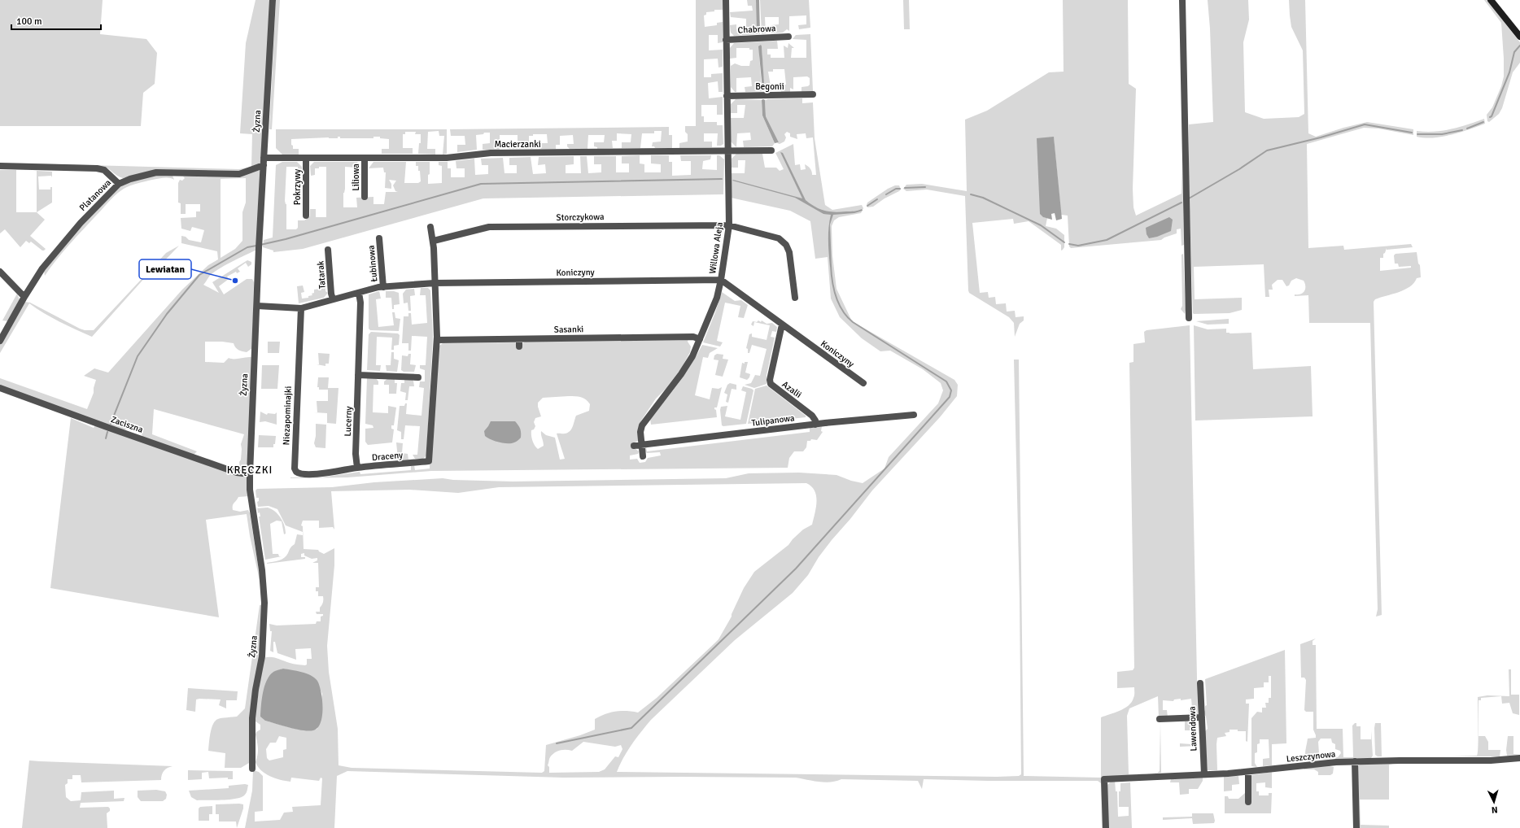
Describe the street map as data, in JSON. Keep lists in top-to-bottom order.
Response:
{
  "streets": {
    "street": [
      "Chabrowa",
      "Begonii",
      "Żyzna",
      "Macierzanki",
      "Liliowa",
      "Pokrzywy",
      "Platanowa",
      "Storczykowa",
      "Willowa Aleja",
      "Łubinowa",
      "Koniczyny",
      "Tatarak",
      "Sasanki",
      "Azalii",
      "Niezapominajki",
      "Tulipanowa",
      "Lucerny",
      "Zaciszna",
      "Draceny",
      "Lawendowa",
      "Leszczynowa"
    ]
  },
  "crossings": [
    ["Chabrowa", "Willowa Aleja"],
    ["Begonii", "Willowa Aleja"],
    ["Żyzna", "Macierzanki"],
    ["Żyzna", "Platanowa"],
    ["Żyzna", "Koniczyny"],
    ["Żyzna", "Zaciszna"],
    ["Macierzanki", "Liliowa"],
    ["Macierzanki", "Pokrzywy"],
    ["Macierzanki", "Willowa Aleja"],
    ["Storczykowa", "Willowa Aleja"],
    ["Willowa Aleja", "Koniczyny"],
    ["Willowa Aleja", "Sasanki"],
    ["Willowa Aleja", "Tulipanowa"],
    ["Łubinowa", "Koniczyny"],
    ["Koniczyny", "Tatarak"],
    ["Koniczyny", "Azalii"],
    ["Koniczyny", "Niezapominajki"],
    ["Koniczyny", "Lucerny"],
    ["Sasanki", "Draceny"],
    ["Azalii", "Tulipanowa"],
    ["Niezapominajki", "Draceny"],
    ["Lucerny", "Draceny"],
    ["Lawendowa", "Leszczynowa"]
  ],
  "districts": ["KRĘCZKI"],
  "places": ["Lewiatan"],
  "scale_bar": "100 m",
  "north": "bottom"
}
